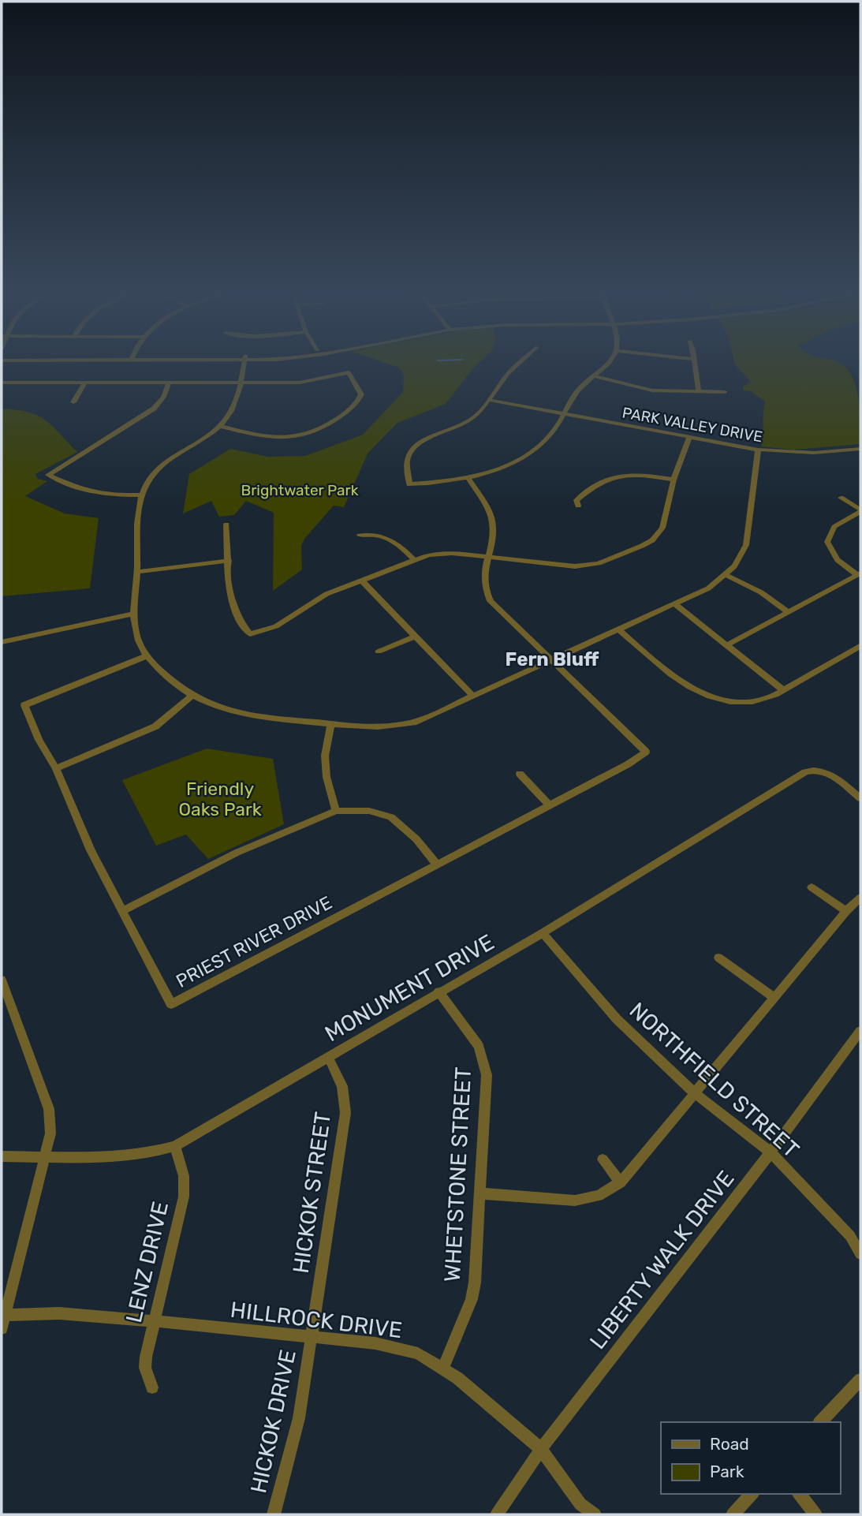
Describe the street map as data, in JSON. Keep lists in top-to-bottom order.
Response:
{
  "streets": {
    "street": [
      "PARK VALLEY DRIVE",
      "PRIEST RIVER DRIVE",
      "MONUMENT DRIVE",
      "NORTHFIELD STREET",
      "WHETSTONE STREET",
      "HICKOK STREET",
      "LIBERTY WALK DRIVE",
      "LENZ DRIVE",
      "HILLROCK DRIVE",
      "HICKOK DRIVE"
    ]
  },
  "crossings": [
    ["MONUMENT DRIVE", "NORTHFIELD STREET"],
    ["MONUMENT DRIVE", "WHETSTONE STREET"],
    ["MONUMENT DRIVE", "HICKOK STREET"],
    ["MONUMENT DRIVE", "LENZ DRIVE"],
    ["NORTHFIELD STREET", "LIBERTY WALK DRIVE"],
    ["WHETSTONE STREET", "HILLROCK DRIVE"],
    ["HICKOK STREET", "HILLROCK DRIVE"],
    ["HICKOK STREET", "HICKOK DRIVE"],
    ["LIBERTY WALK DRIVE", "HILLROCK DRIVE"],
    ["LENZ DRIVE", "HILLROCK DRIVE"],
    ["HILLROCK DRIVE", "HICKOK DRIVE"]
  ],
  "districts": ["Fern Bluff"],
  "parks": ["Brightwater Park", "Friendly Oaks Park"],
  "legend": ["Road", "Park"]
}
